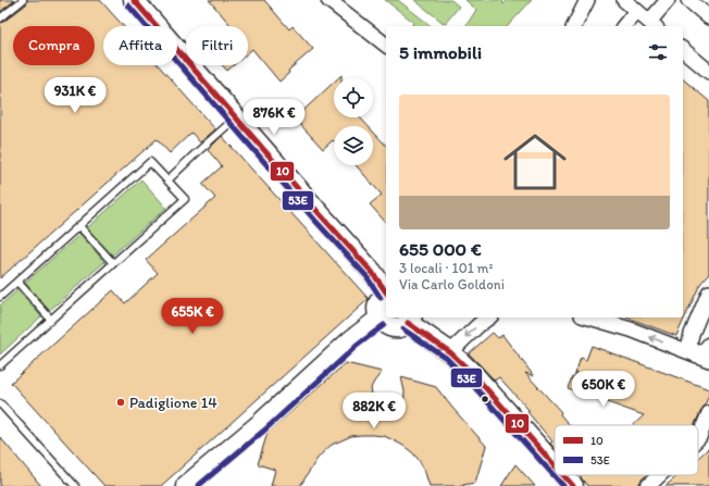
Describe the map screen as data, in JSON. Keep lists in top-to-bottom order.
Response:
{
  "places": ["Padiglione 14"],
  "lines": ["transit line 10", "transit line 53E"],
  "legend": ["10", "53E"],
  "page": {
    "chip": ["Compra", "Affitta", "Filtri"],
    "heading": "5 immobili",
    "price": [
      "931K €",
      "876K €",
      "655K €",
      "650K €",
      "882K €"
    ],
    "list": [
      {
        "name": "655 000 €",
        "note": "3 locali · 101 m² · Via Carlo Goldoni"
      }
    ]
  }
}
